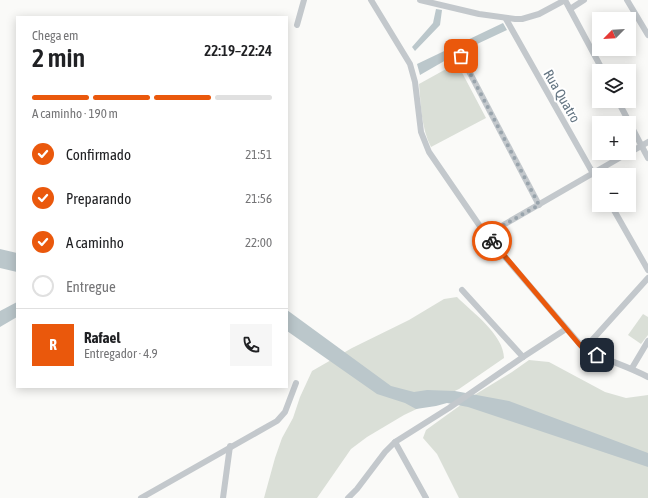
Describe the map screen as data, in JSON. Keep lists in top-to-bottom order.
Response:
{
  "streets": {
    "street": ["Rua Quatro"]
  },
  "north": "bottom left",
  "page": {
    "map_buttons": ["+", "−"],
    "heading": ["2 min", "Chega em", "22:19–22:24"],
    "panel": ["Rafael", "Entregador · 4.9"],
    "bar": "A caminho · 190 m",
    "list": [
      ["Confirmado", "21:51"],
      ["Preparando", "21:56"],
      ["A caminho", "22:00"],
      "Entregue"
    ],
    "round": "R"
  }
}
